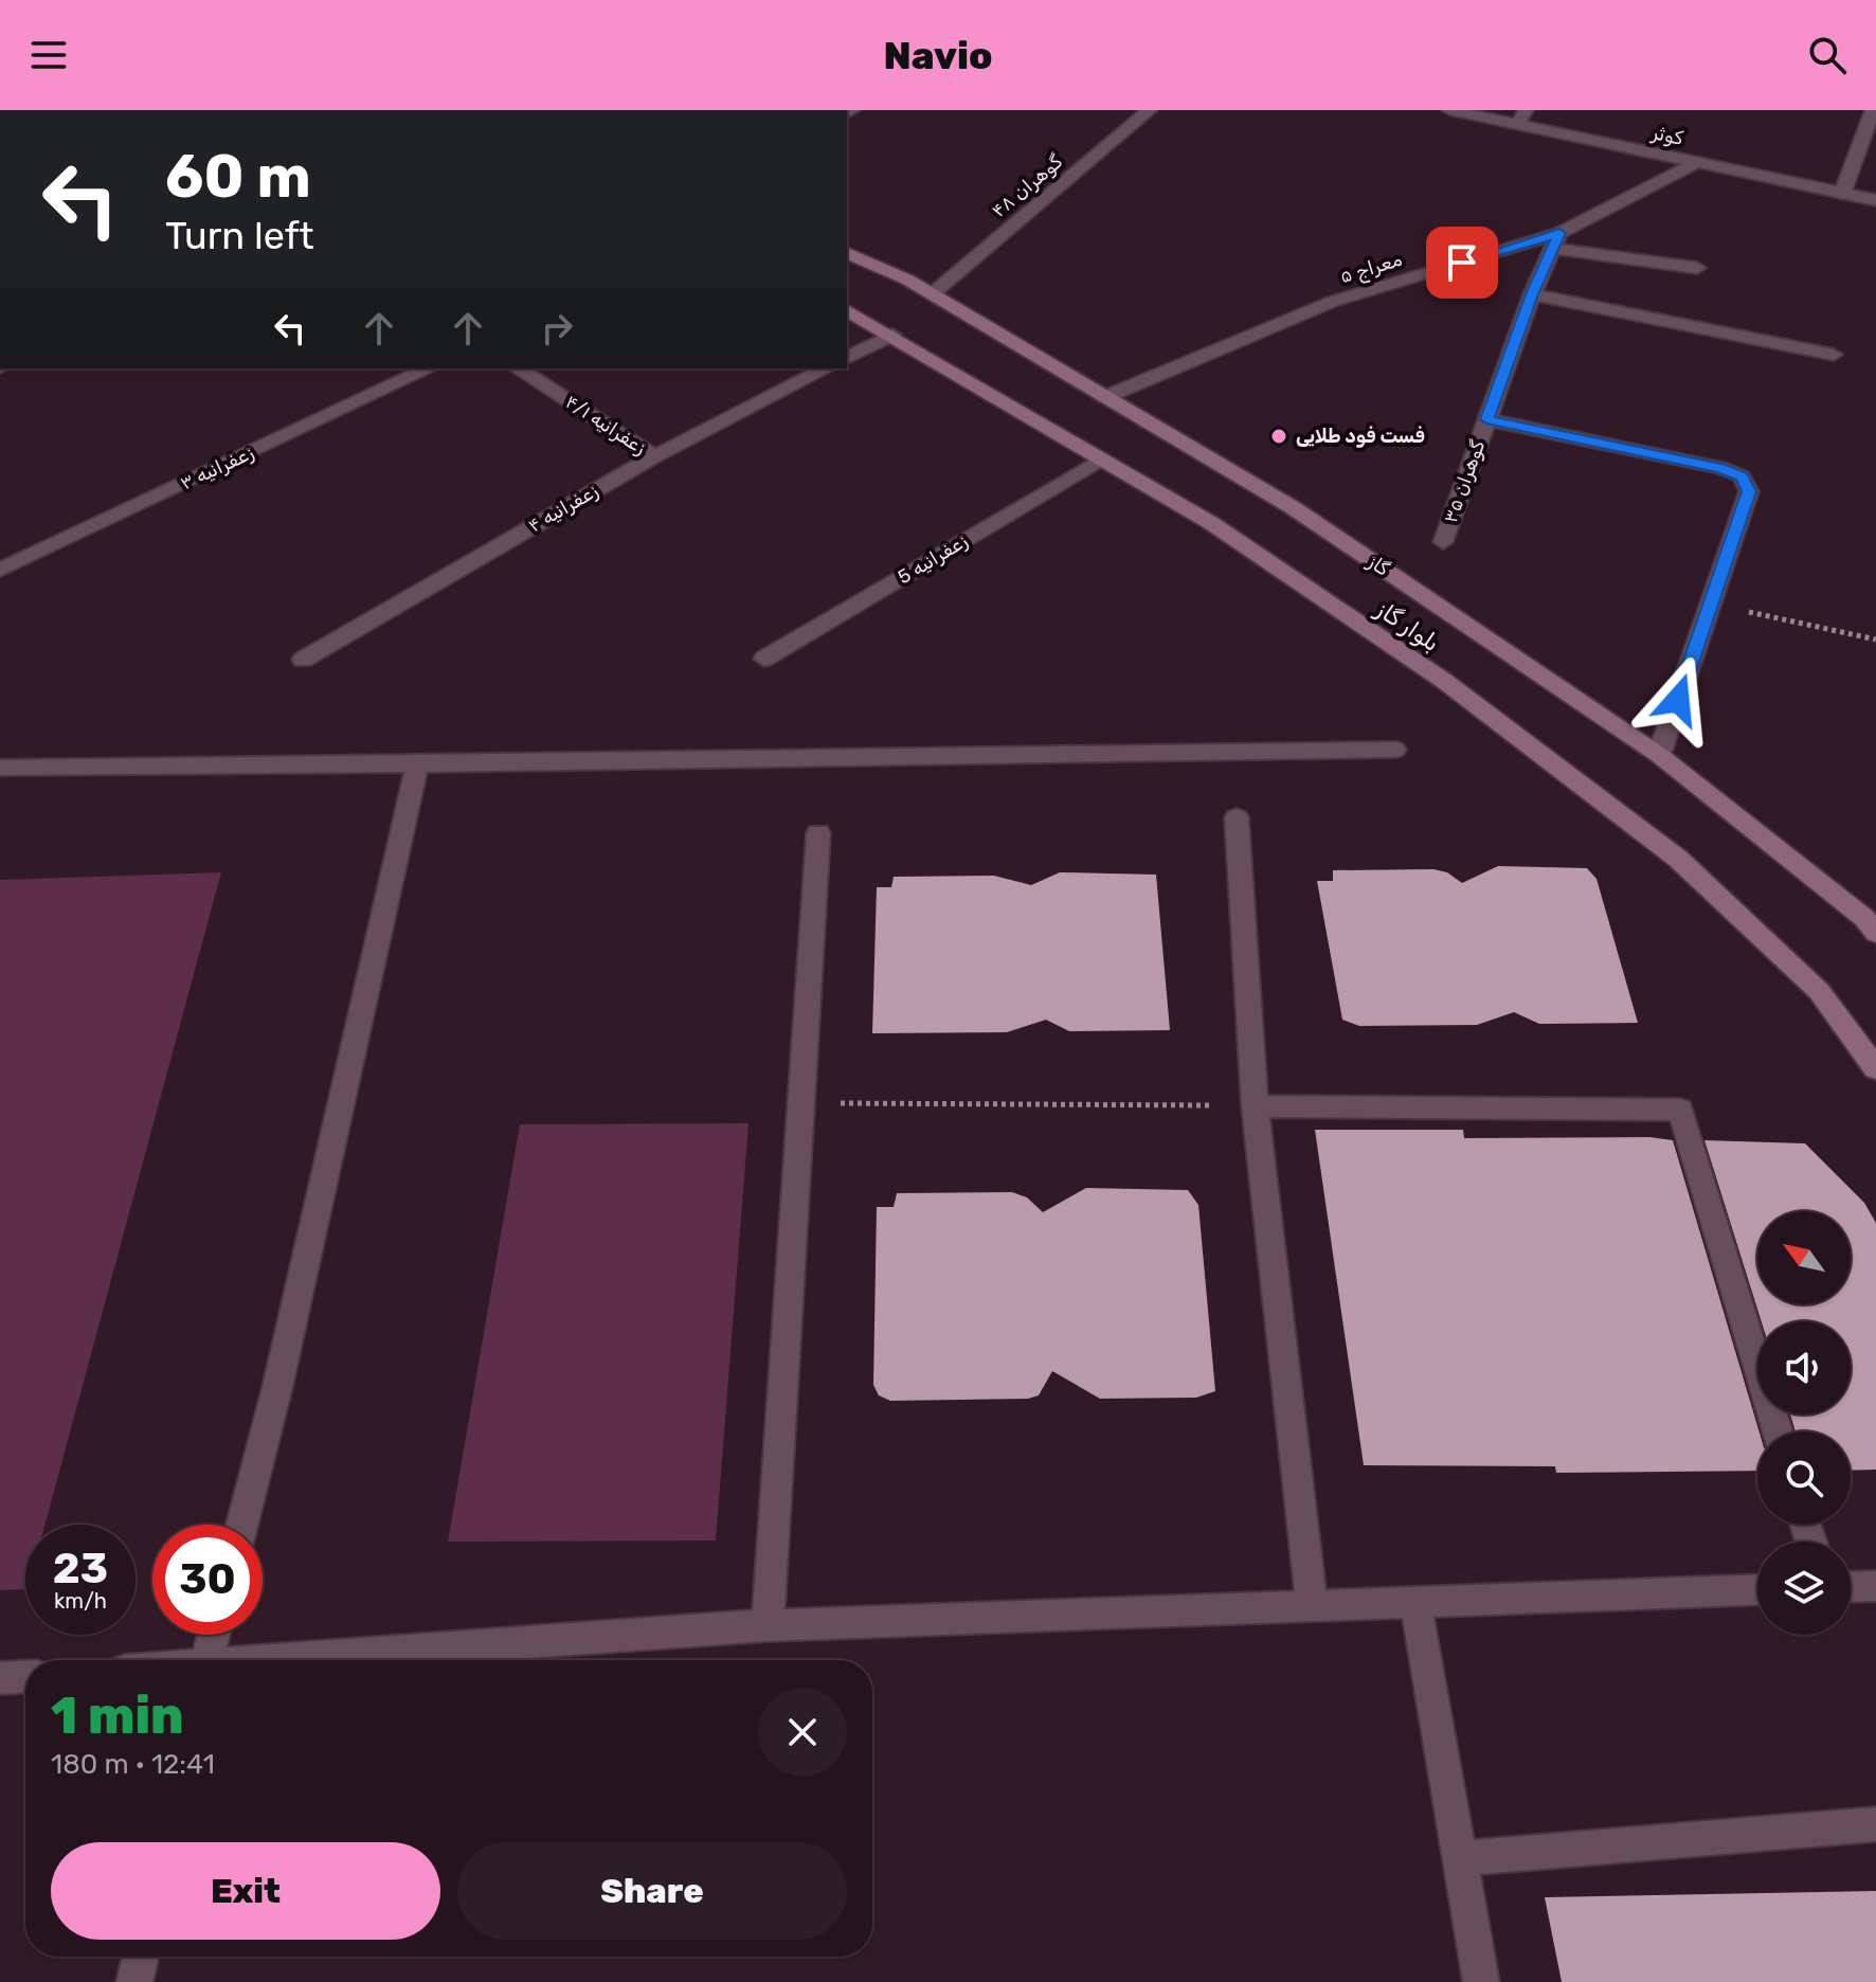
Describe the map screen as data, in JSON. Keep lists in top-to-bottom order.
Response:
{
  "streets": {
    "main road": ["گاز", "بلوار گاز"],
    "street": [
      "کوثر",
      "گوهران ۴۸",
      "معراج ۵",
      "زعفرانیه ۴/۱",
      "زعفرانیه ۳",
      "گوهران ۳۵",
      "زعفرانیه ۴",
      "5 زعفرانیه"
    ]
  },
  "crossings": [
    ["کوثر", "معراج ۵"],
    ["گوهران ۴۸", "گاز"],
    ["معراج ۵", "گوهران ۳۵"],
    ["معراج ۵", "گاز"],
    ["زعفرانیه ۴/۱", "زعفرانیه ۴"],
    ["5 زعفرانیه", "بلوار گاز"]
  ],
  "places": ["فست فود طلایی"],
  "north": "top left",
  "page": {
    "header": "Navio",
    "turn": ["60 m", "Turn left"],
    "speed": "23 km/h",
    "limit": "30",
    "heading": ["1 min", "180 m · 12:41"],
    "buttons": ["Exit", "Share"]
  }
}
